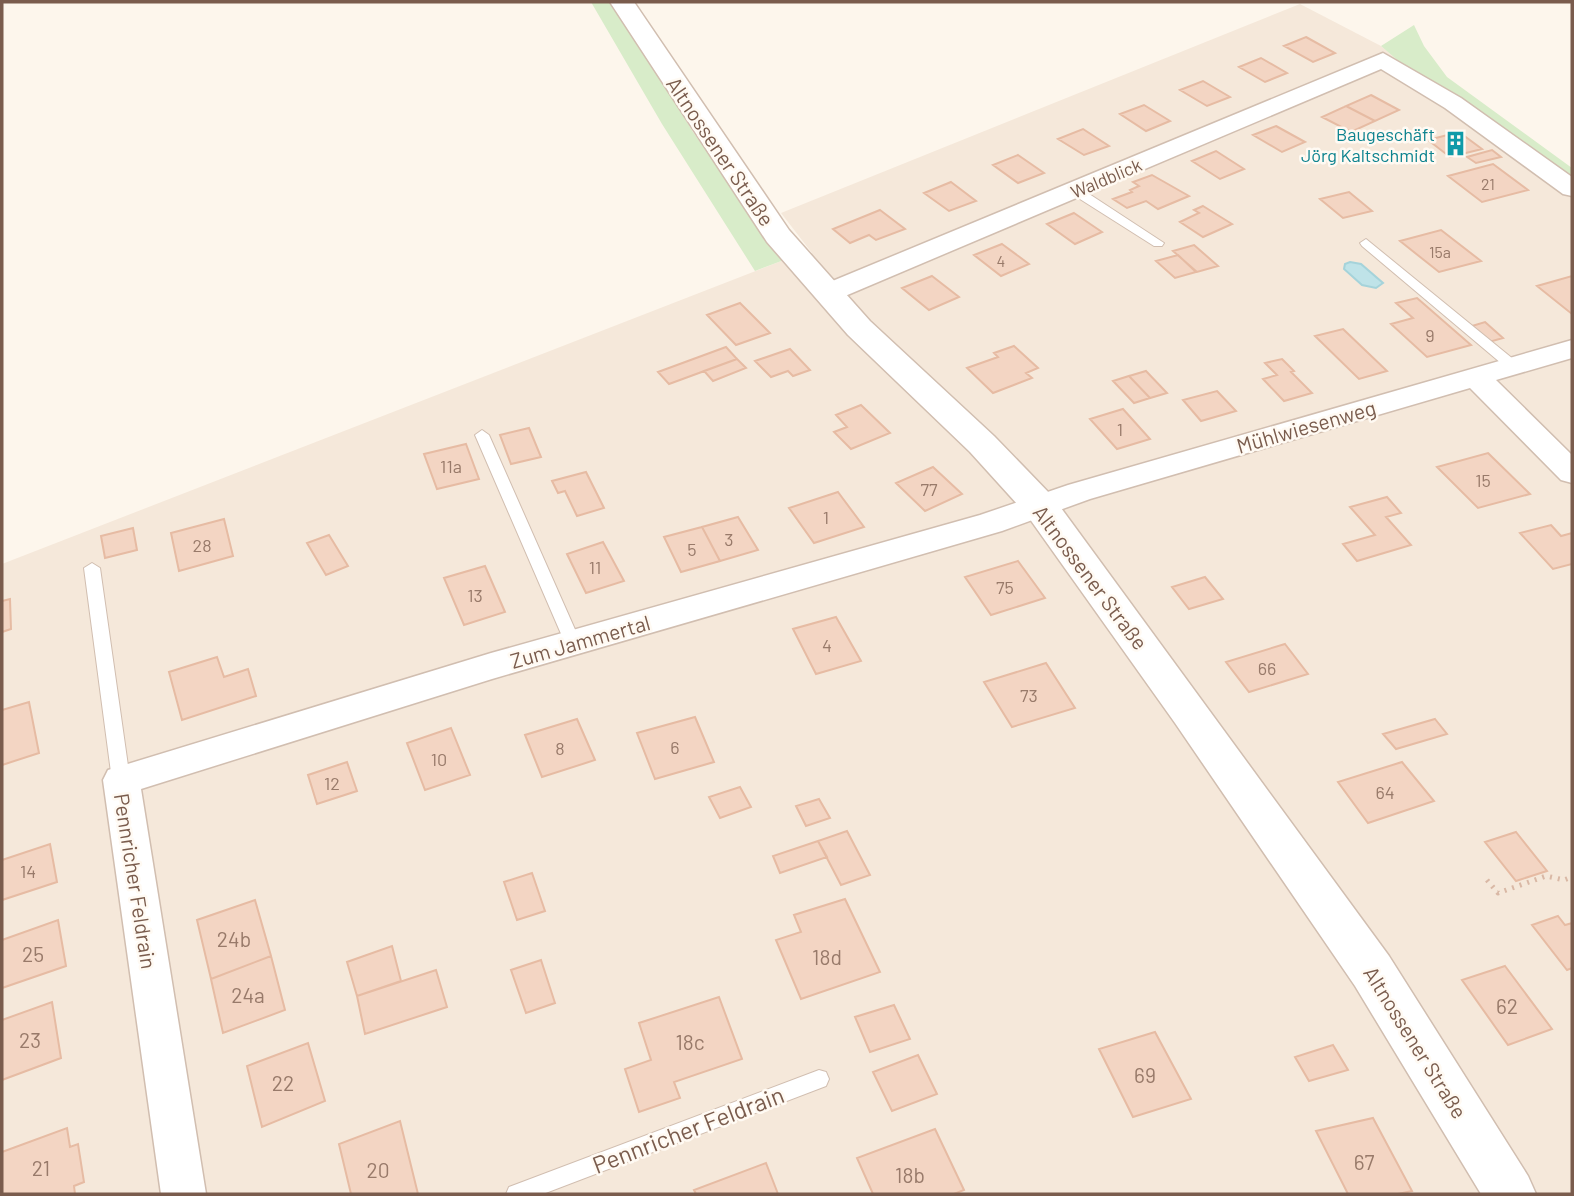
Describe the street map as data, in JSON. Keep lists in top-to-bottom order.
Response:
{
  "streets": {
    "street": [
      "Altnossener Straße",
      "Waldblick",
      "Mühlwiesenweg",
      "Zum Jammertal",
      "Pennricher Feldrain"
    ]
  },
  "crossings": [
    ["Altnossener Straße", "Waldblick"],
    ["Altnossener Straße", "Mühlwiesenweg"],
    ["Altnossener Straße", "Zum Jammertal"],
    ["Mühlwiesenweg", "Zum Jammertal"],
    ["Zum Jammertal", "Pennricher Feldrain"]
  ],
  "places": {
    "building": ["Baugeschäft Jörg Kaltschmidt"]
  },
  "house_numbers": [
    "21",
    "15a",
    "4",
    "9",
    "1",
    "11a",
    "15",
    "77",
    "1",
    "3",
    "28",
    "5",
    "11",
    "75",
    "13",
    "4",
    "66",
    "73",
    "6",
    "8",
    "10",
    "12",
    "64",
    "14",
    "24b",
    "25",
    "18d",
    "24a",
    "62",
    "23",
    "18c",
    "69",
    "22",
    "67",
    "21",
    "20",
    "18b"
  ]
}
